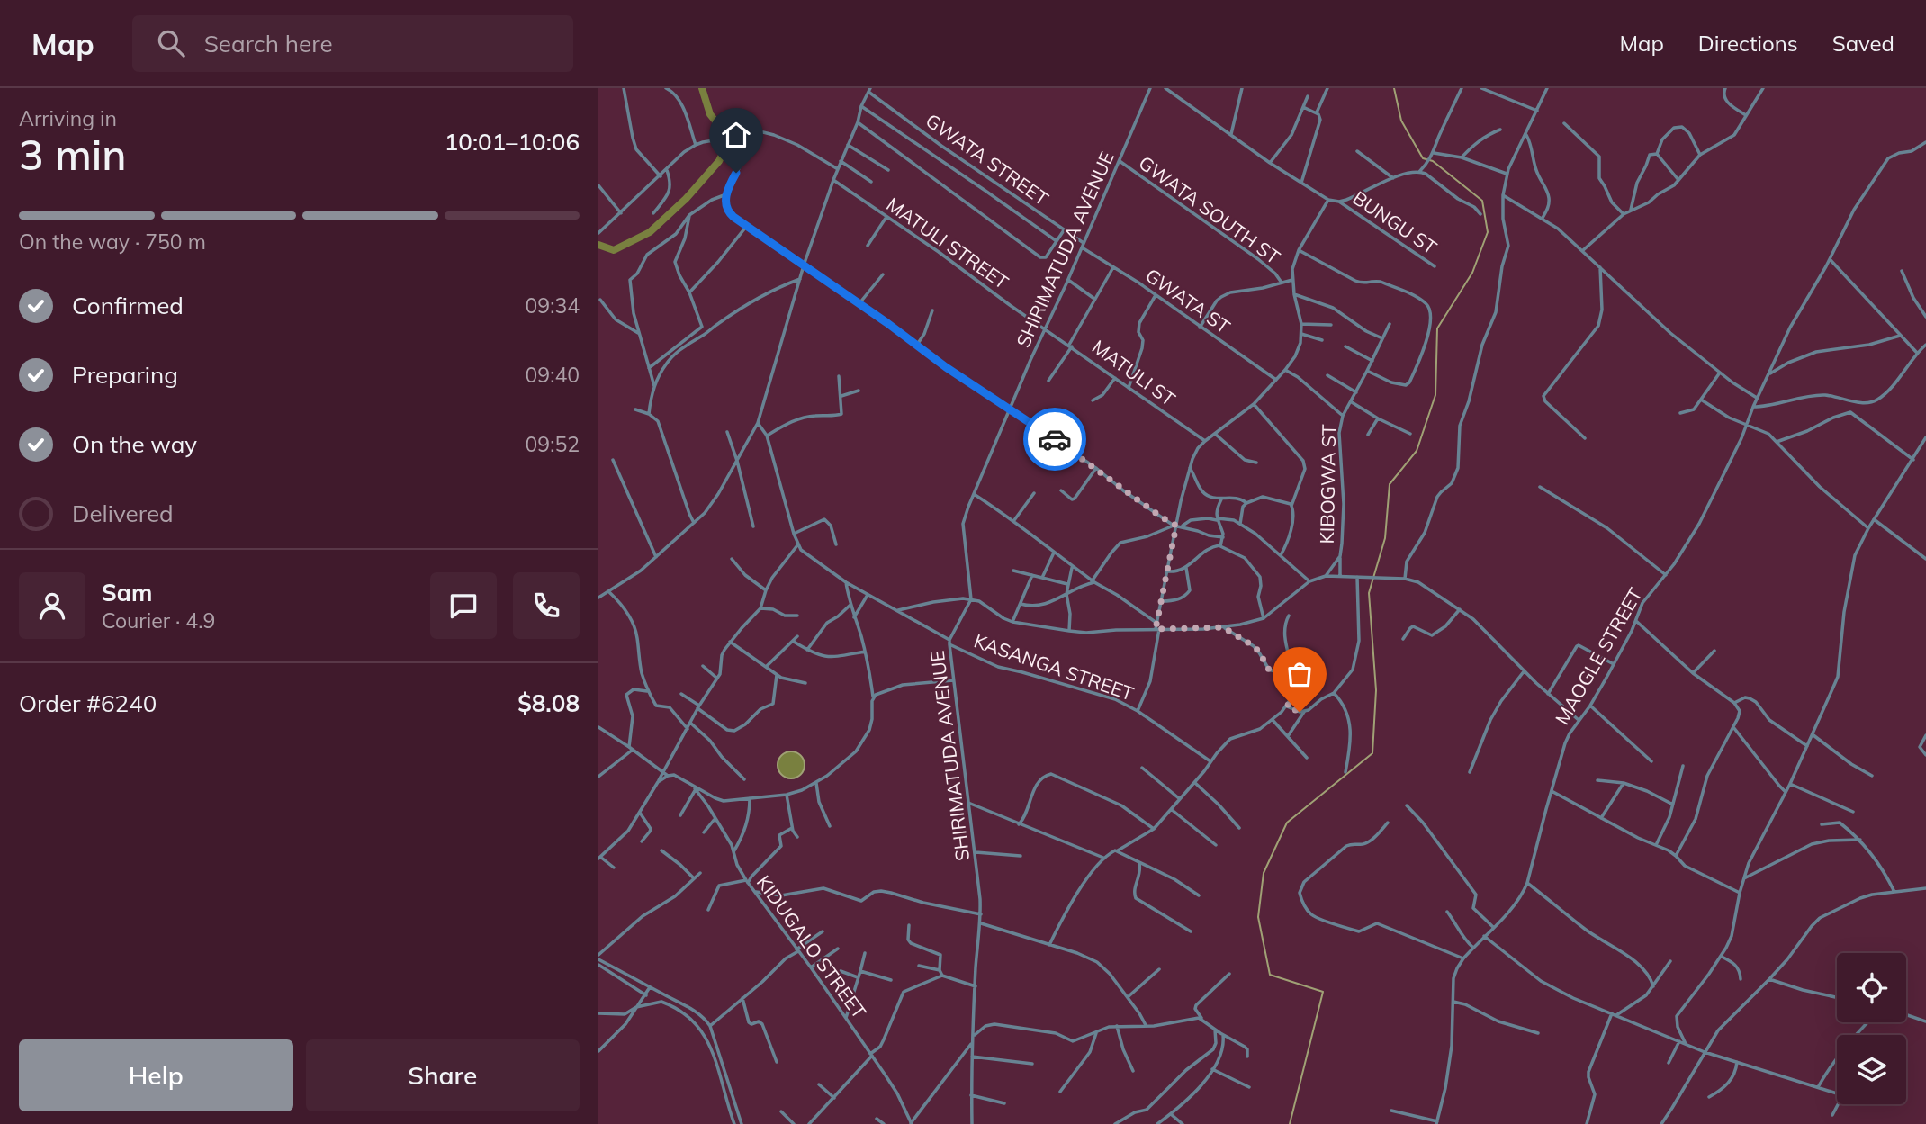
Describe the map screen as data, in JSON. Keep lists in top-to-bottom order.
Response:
{
  "streets": {
    "street": [
      "GWATA STREET",
      "GWATA SOUTH ST",
      "BUNGU ST",
      "MATULI STREET",
      "SHIRIMATUDA AVENUE",
      "GWATA ST",
      "MATULI ST",
      "KIBOGWA ST",
      "MAOGLE STREET",
      "KASANGA STREET",
      "KIDUGALO STREET"
    ]
  },
  "crossings": [
    ["GWATA STREET", "GWATA ST"],
    ["GWATA SOUTH ST", "SHIRIMATUDA AVENUE"],
    ["MATULI STREET", "SHIRIMATUDA AVENUE"],
    ["MATULI STREET", "MATULI ST"],
    ["SHIRIMATUDA AVENUE", "GWATA ST"],
    ["SHIRIMATUDA AVENUE", "MATULI ST"],
    ["SHIRIMATUDA AVENUE", "KASANGA STREET"]
  ],
  "page": {
    "header": "Map",
    "search": "Search here",
    "nav": ["Map", "Directions", "Saved"],
    "heading": ["3 min", "Arriving in", "10:01–10:06"],
    "panel": [
      "Sam",
      "Courier · 4.9",
      "Order #6240",
      "$8.08"
    ],
    "bar": "On the way · 750 m",
    "list": [
      ["Confirmed", "09:34"],
      ["Preparing", "09:40"],
      ["On the way", "09:52"],
      "Delivered"
    ],
    "buttons": ["Help", "Share"]
  }
}
